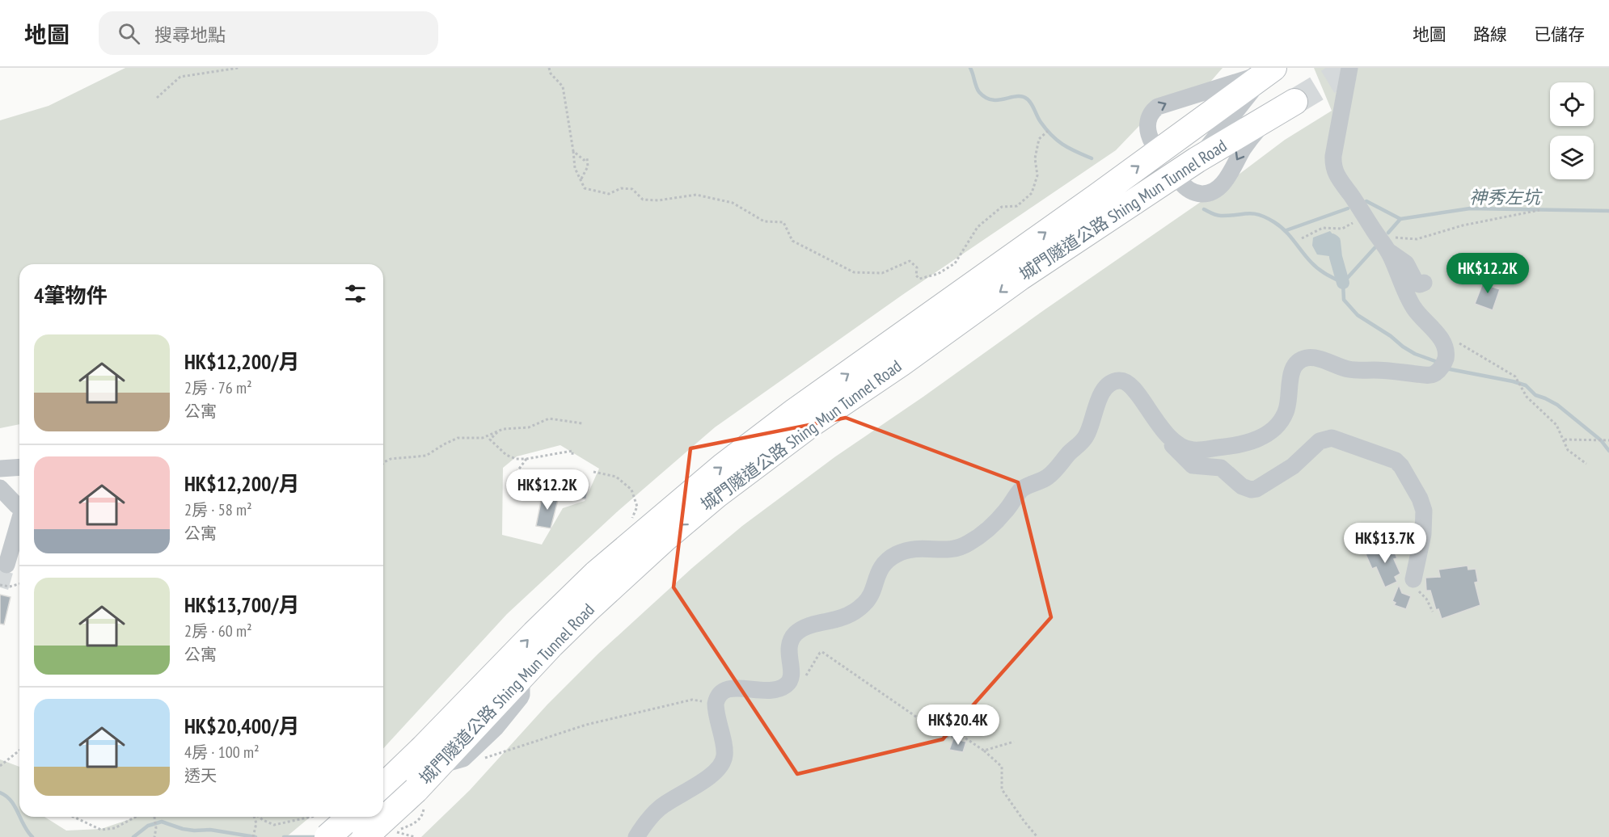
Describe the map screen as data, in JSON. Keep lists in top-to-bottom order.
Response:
{
  "streets": {
    "highway": ["城門隧道公路 Shing Mun Tunnel Road"]
  },
  "water": ["神秀左坑"],
  "page": {
    "header": "地圖",
    "search": "搜尋地點",
    "nav": ["地圖", "路線", "已儲存"],
    "price": [
      "HK$12.2K",
      "HK$12.2K",
      "HK$13.7K",
      "HK$20.4K"
    ],
    "heading": "4筆物件",
    "list": [
      {
        "name": "HK$12,200/月",
        "note": "2房 · 76 m² · 公寓"
      },
      {
        "name": "HK$12,200/月",
        "note": "2房 · 58 m² · 公寓"
      },
      {
        "name": "HK$13,700/月",
        "note": "2房 · 60 m² · 公寓"
      },
      {
        "name": "HK$20,400/月",
        "note": "4房 · 100 m² · 透天"
      }
    ]
  }
}
